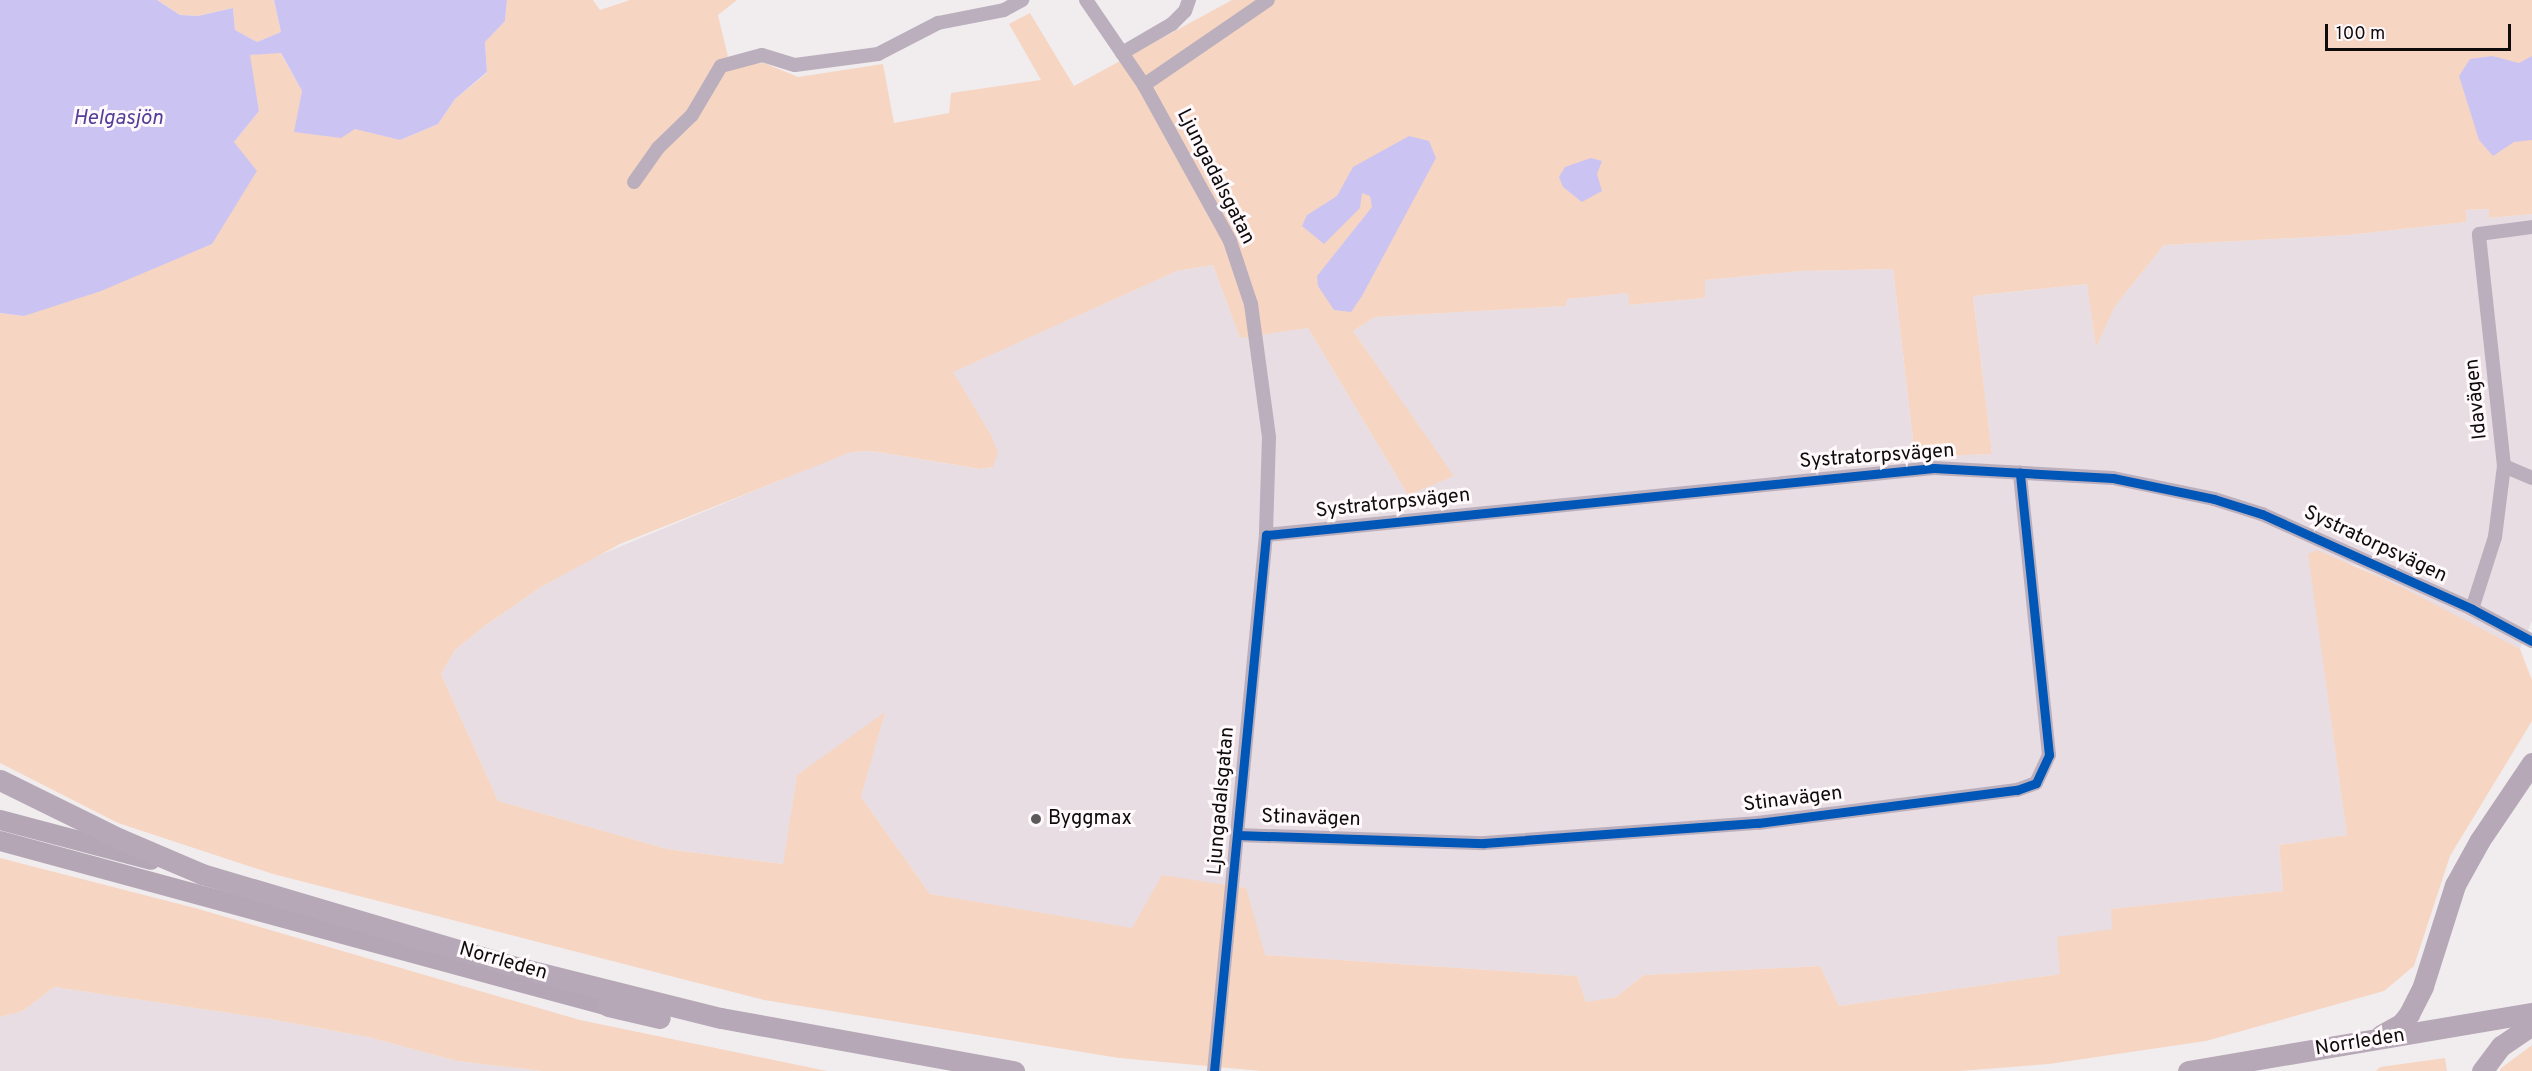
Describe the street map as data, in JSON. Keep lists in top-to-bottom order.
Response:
{
  "streets": {
    "highway": ["Norrleden"],
    "street": [
      "Ljungadalsgatan",
      "Idavägen",
      "Systratorpsvägen",
      "Stinavägen"
    ]
  },
  "crossings": [
    ["Ljungadalsgatan", "Systratorpsvägen"],
    ["Ljungadalsgatan", "Stinavägen"],
    ["Idavägen", "Systratorpsvägen"],
    ["Systratorpsvägen", "Stinavägen"]
  ],
  "water": ["Helgasjön"],
  "places": ["Byggmax"],
  "scale_bar": "100 m"
}
